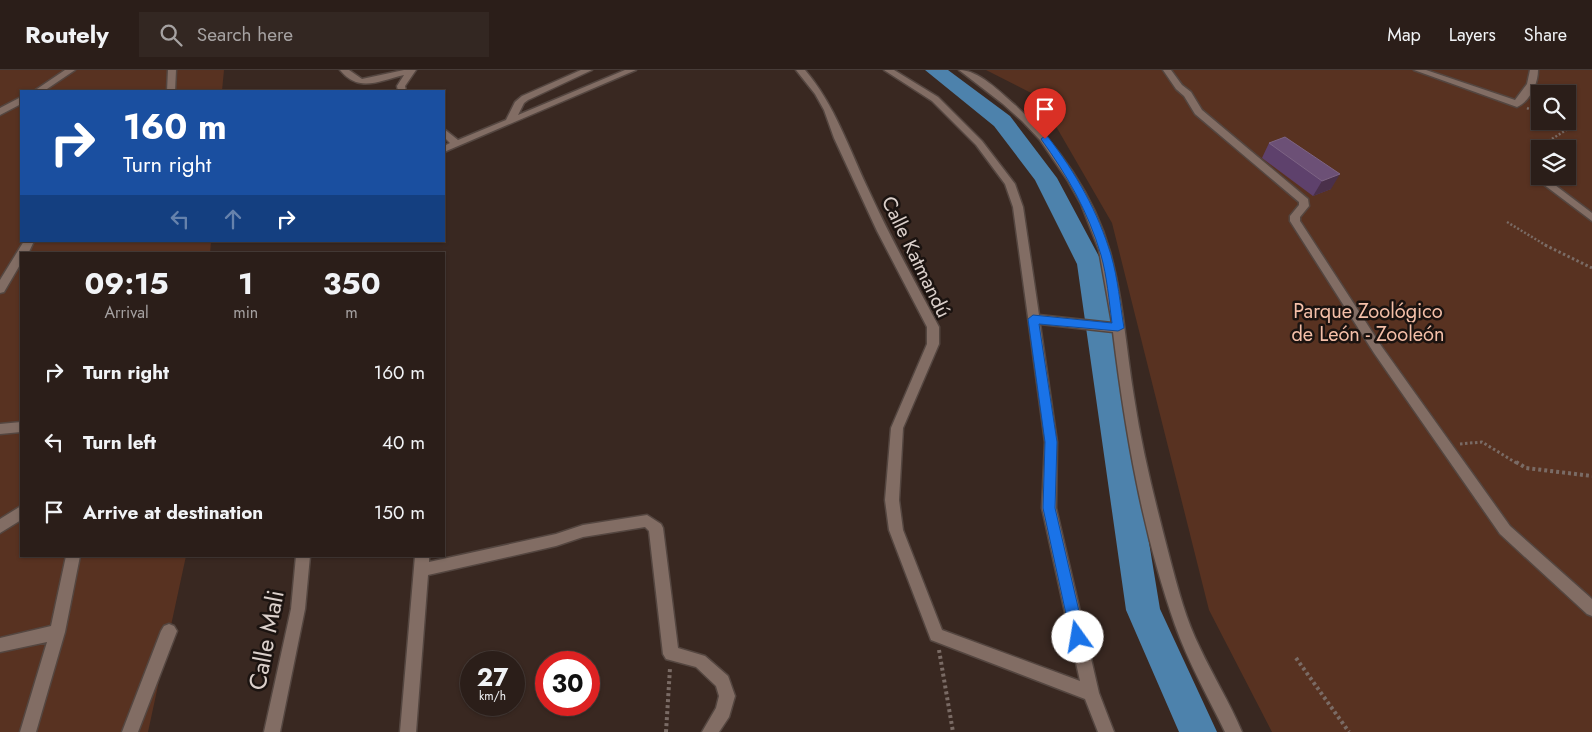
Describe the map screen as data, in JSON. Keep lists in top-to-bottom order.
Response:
{
  "streets": {
    "street": ["Calle Katmandú", "Calle Mali"]
  },
  "parks": ["Parque Zoológico de León - Zooleón"],
  "page": {
    "header": "Routely",
    "search": "Search here",
    "nav": ["Map", "Layers", "Share"],
    "turn": ["160 m", "Turn right"],
    "eta": [
      "09:15",
      "Arrival",
      "1",
      "min",
      "350",
      "m"
    ],
    "list": [
      {
        "name": "Turn right",
        "value": "160 m"
      },
      {
        "name": "Turn left",
        "value": "40 m"
      },
      {
        "name": "Arrive at destination",
        "value": "150 m"
      }
    ],
    "speed": "27 km/h",
    "limit": "30"
  }
}
